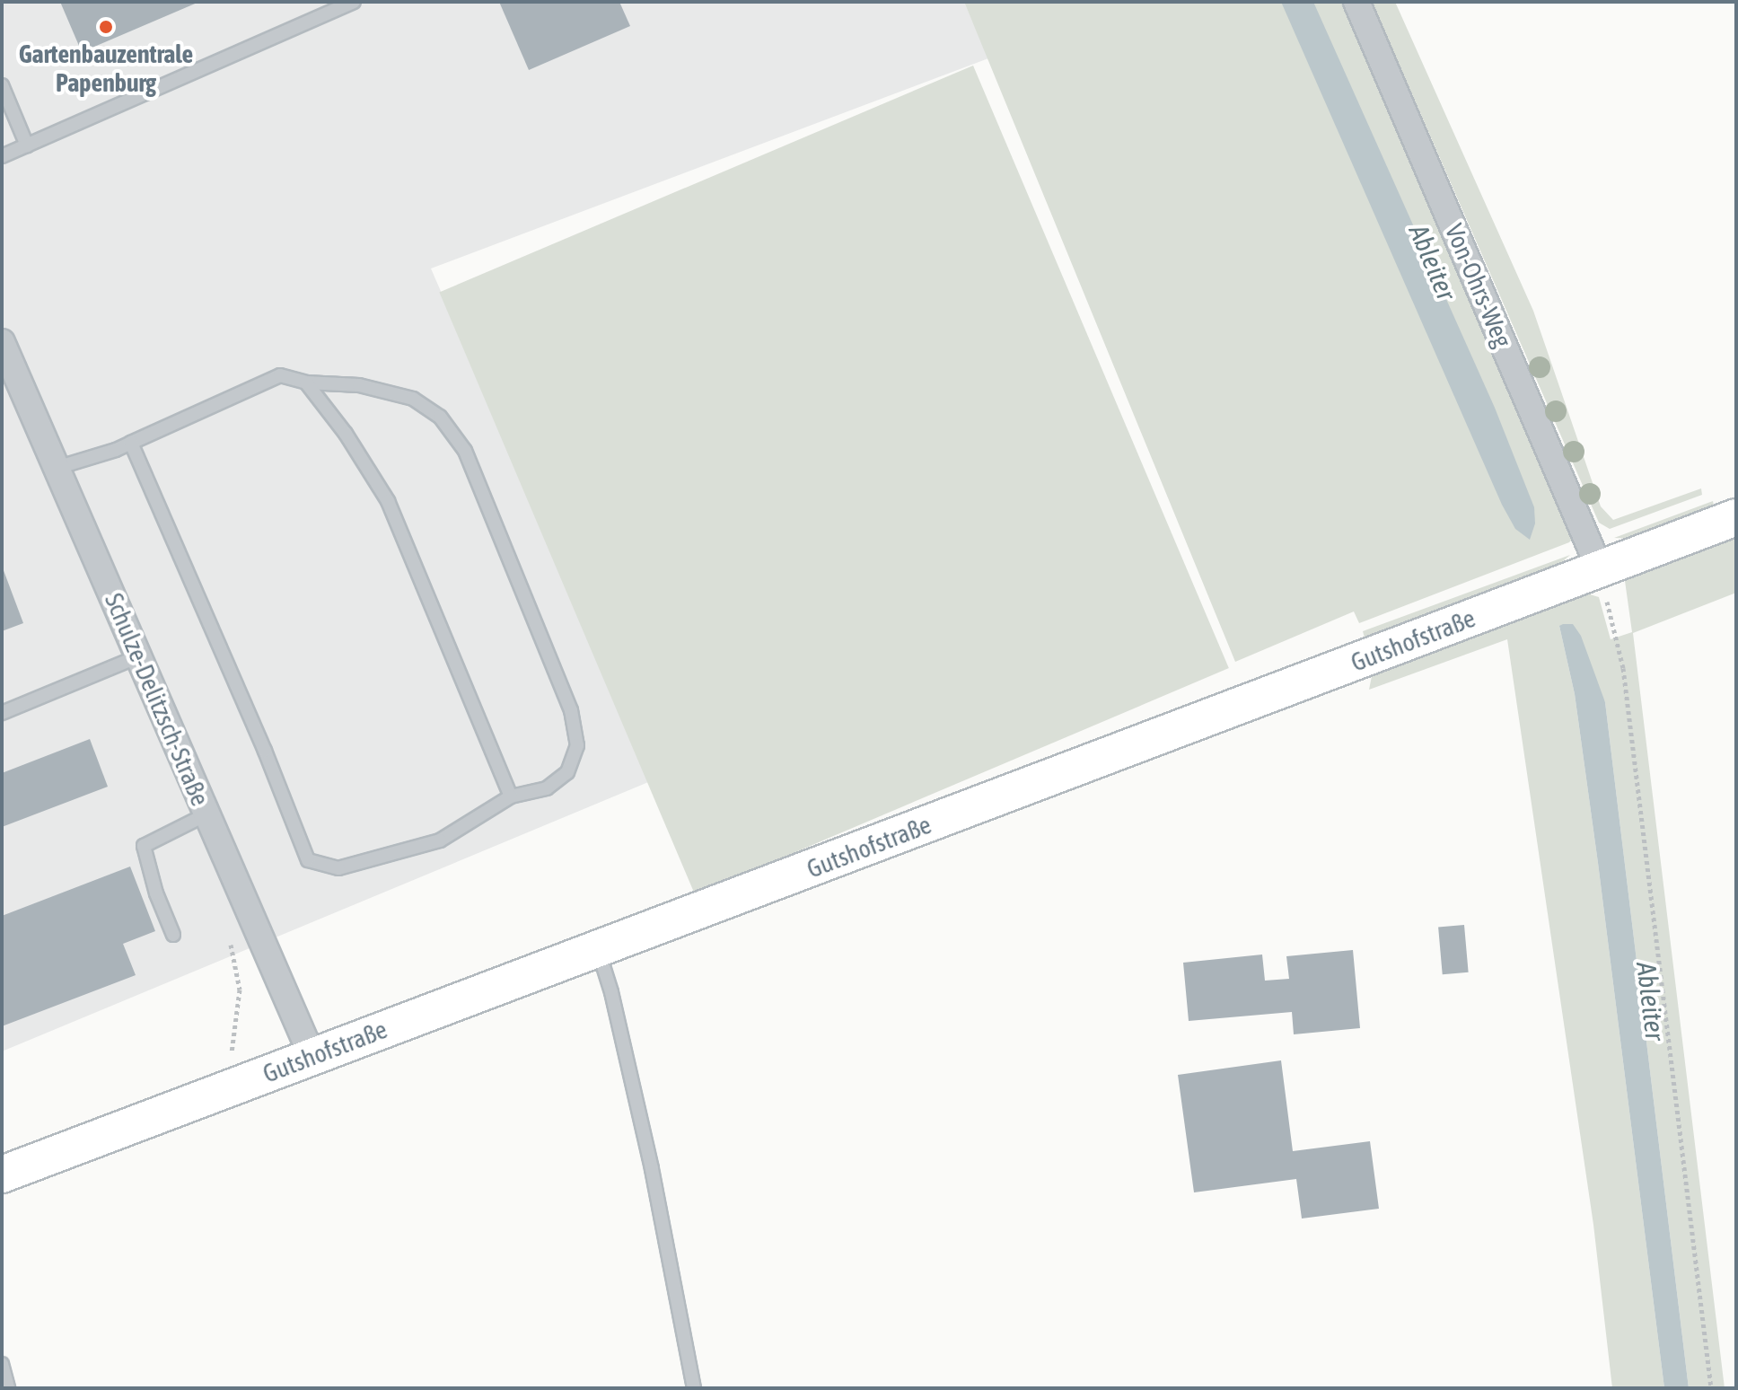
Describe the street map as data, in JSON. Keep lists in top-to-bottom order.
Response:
{
  "streets": {
    "street": ["Von-Ohrs-Weg", "Gutshofstraße", "Schulze-Delitzsch-Straße"]
  },
  "crossings": [
    ["Von-Ohrs-Weg", "Gutshofstraße"],
    ["Gutshofstraße", "Schulze-Delitzsch-Straße"]
  ],
  "water": ["Ableiter"],
  "places": ["Gartenbauzentrale Papenburg"]
}
